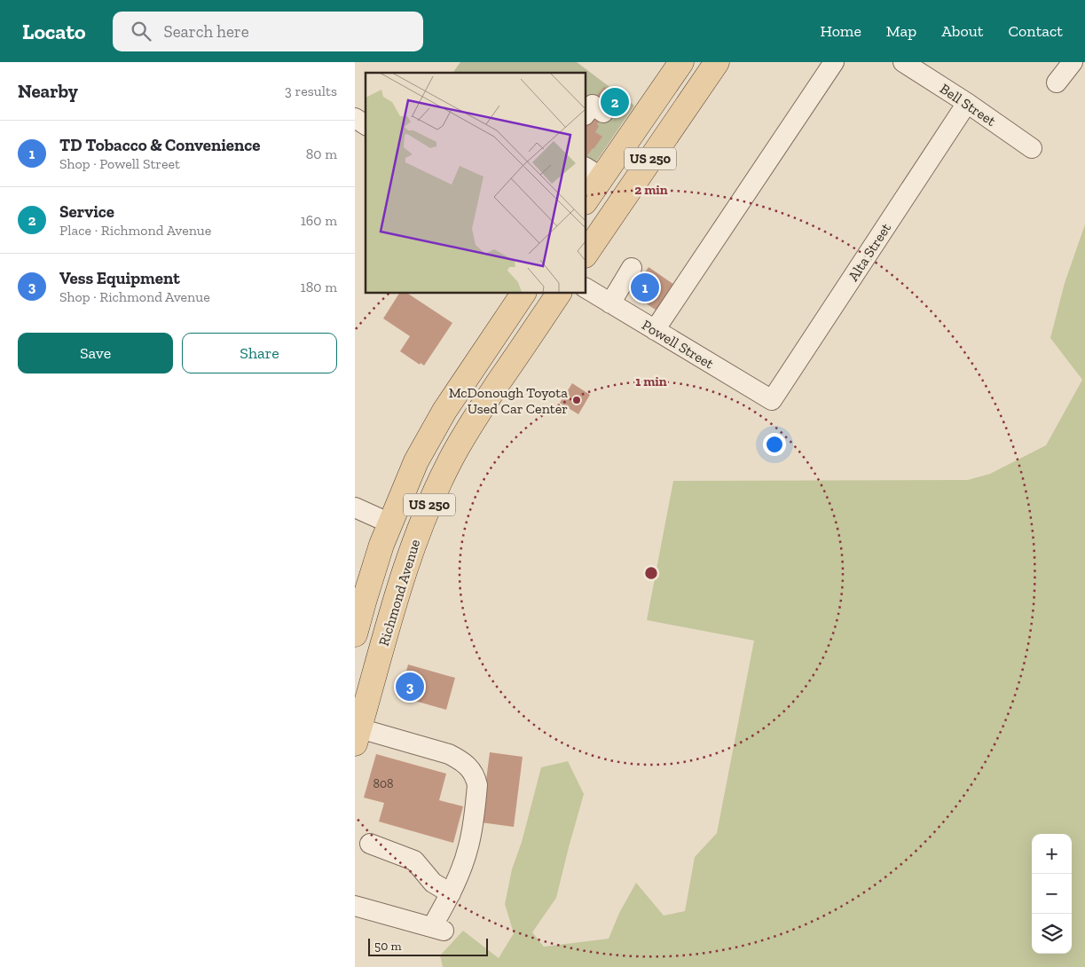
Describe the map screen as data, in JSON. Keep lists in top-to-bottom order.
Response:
{
  "streets": {
    "main road": ["US 250", "Richmond Avenue"],
    "street": ["Bell Street", "Alta Street", "Powell Street"]
  },
  "crossings": [
    ["Bell Street", "Alta Street"],
    ["Alta Street", "Powell Street"]
  ],
  "places": ["McDonough Toyota Used Car Center"],
  "house_numbers": ["808"],
  "scale_bar": "50 m",
  "page": {
    "header": "Locato",
    "search": "Search here",
    "nav": [
      "Home",
      "Map",
      "About",
      "Contact"
    ],
    "heading": ["Nearby", "3 results"],
    "pins": ["2", "1", "3"],
    "list": [
      {
        "mark": "1",
        "name": "TD Tobacco & Convenience",
        "note": "Shop · Powell Street",
        "value": "80 m"
      },
      {
        "mark": "2",
        "name": "Service",
        "note": "Place · Richmond Avenue",
        "value": "160 m"
      },
      {
        "mark": "3",
        "name": "Vess Equipment",
        "note": "Shop · Richmond Avenue",
        "value": "180 m"
      }
    ],
    "buttons": ["Save", "Share"],
    "map_buttons": ["+", "−"],
    "scale": "50 m"
  },
  "rings": ["2 min", "1 min"]
}
